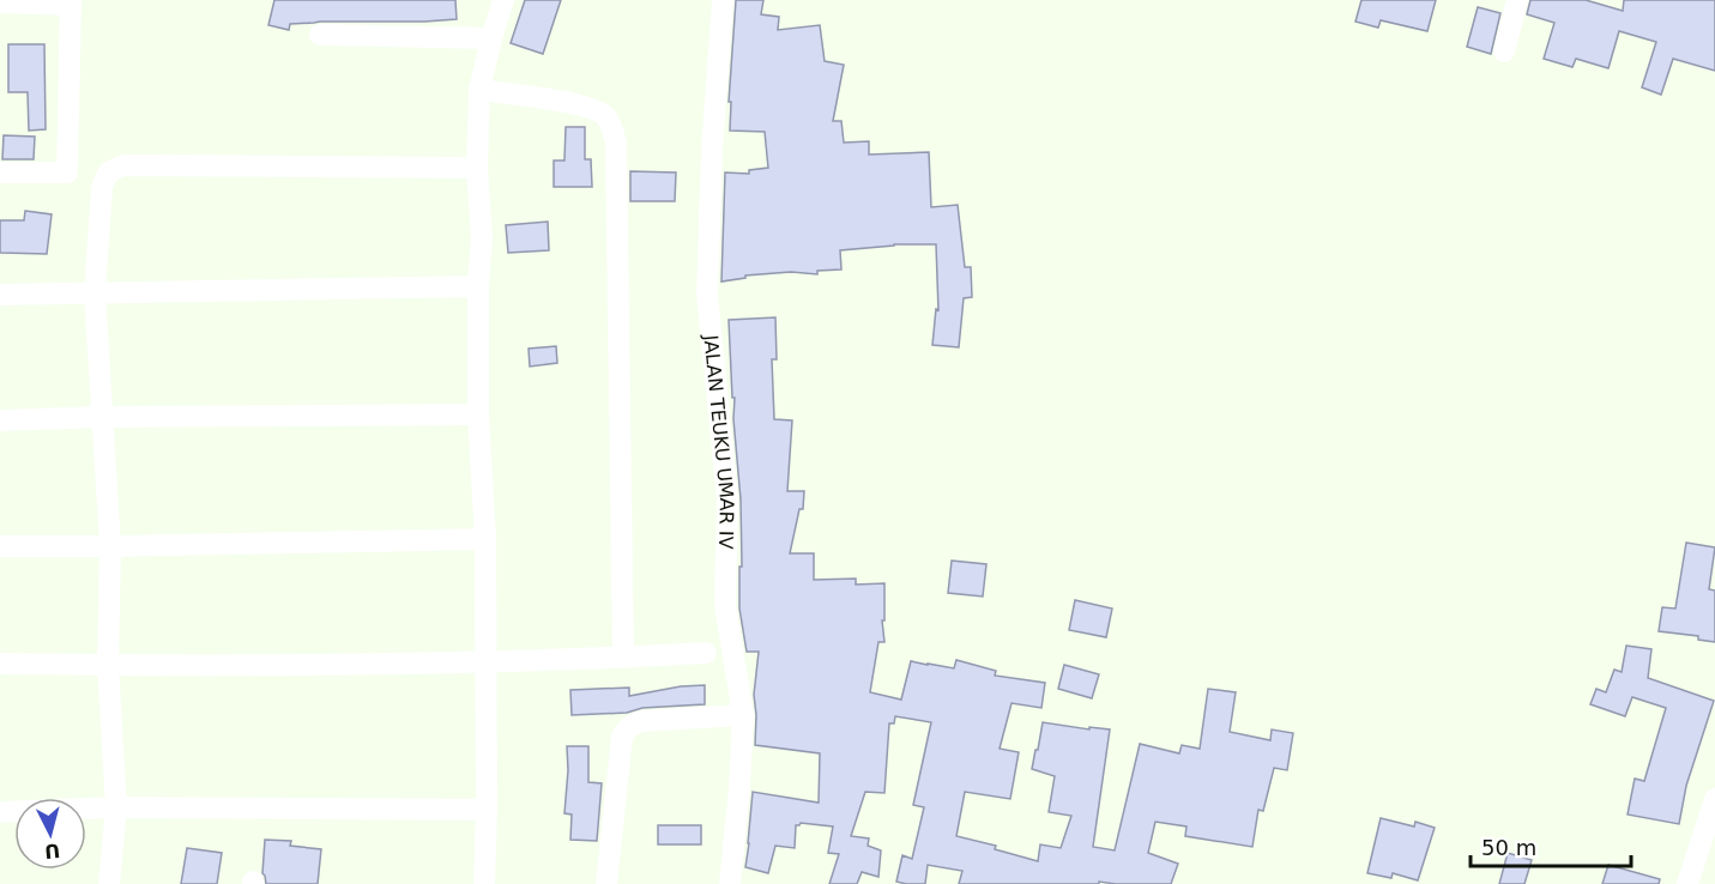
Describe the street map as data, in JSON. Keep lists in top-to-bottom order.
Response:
{
  "streets": {
    "street": ["JALAN TEUKU UMAR IV"]
  },
  "scale_bar": "50 m",
  "north": "bottom"
}
